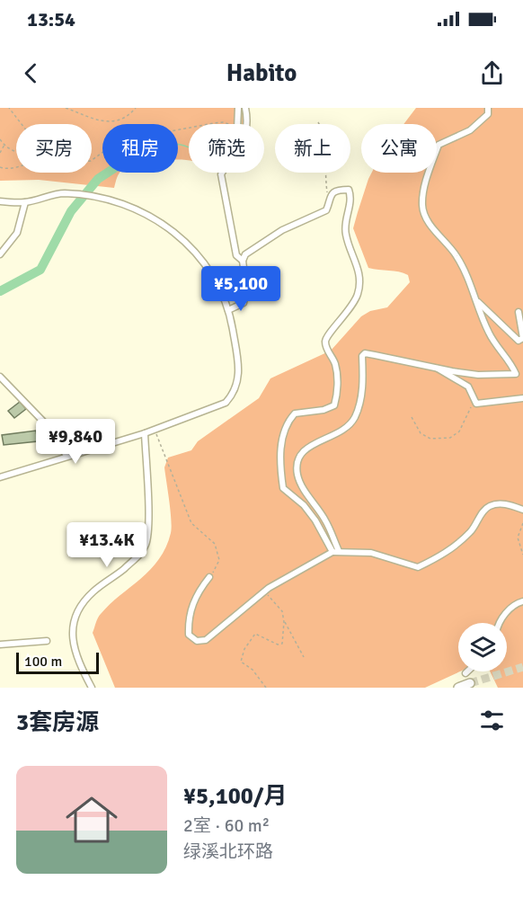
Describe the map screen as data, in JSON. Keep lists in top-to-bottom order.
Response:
{
  "scale_bar": "100 m",
  "page": {
    "status": "13:54",
    "header": "Habito",
    "chip": [
      "买房",
      "租房",
      "筛选",
      "新上",
      "公寓"
    ],
    "price": ["¥5,100", "¥9,840", "¥13.4K"],
    "scale": "100 m",
    "heading": "3套房源",
    "list": [
      {
        "name": "¥5,100/月",
        "note": "2室 · 60 m² · 绿溪北环路"
      }
    ]
  }
}
